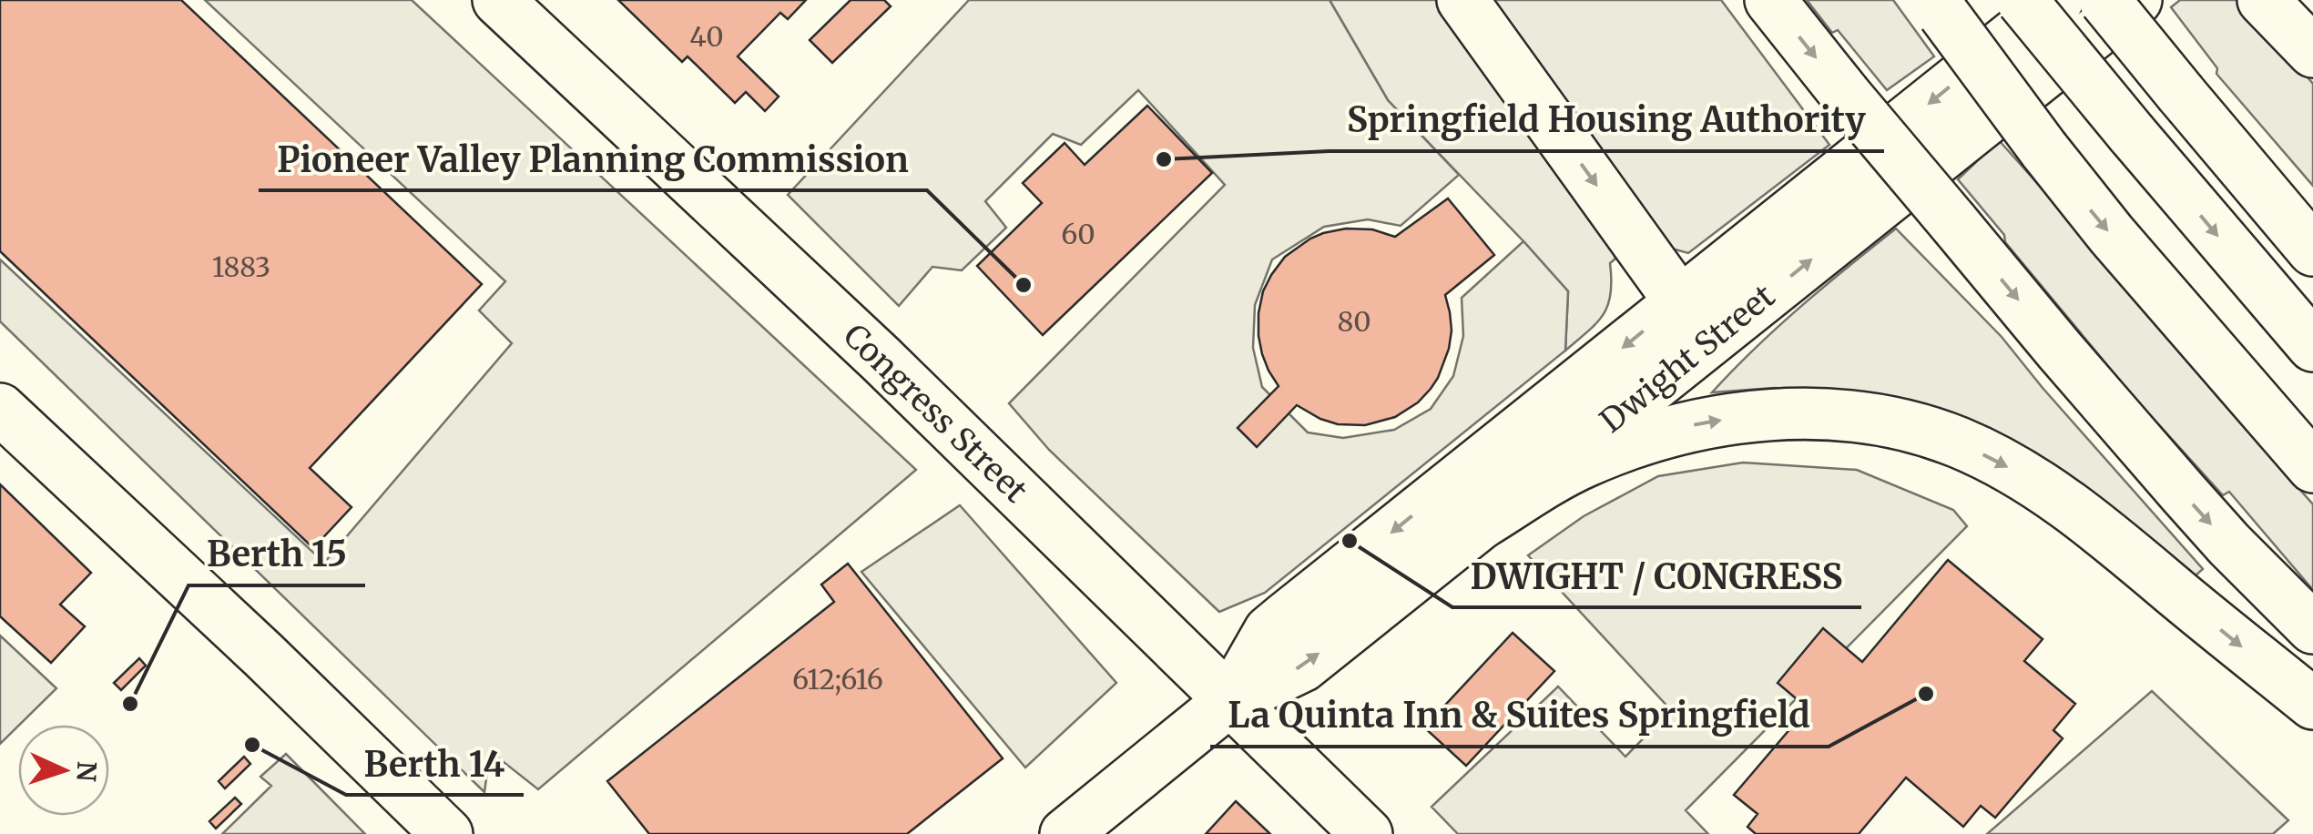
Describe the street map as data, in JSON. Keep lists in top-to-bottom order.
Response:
{
  "streets": {
    "main road": ["Dwight Street", "Congress Street"]
  },
  "crossings": [
    ["Dwight Street", "Congress Street"]
  ],
  "places": [
    "Springfield Housing Authority",
    "Pioneer Valley Planning Commission",
    "DWIGHT / CONGRESS",
    "La Quinta Inn & Suites Springfield",
    "Berth 15",
    "Berth 14"
  ],
  "house_numbers": [
    "40",
    "60",
    "1883",
    "80",
    "612;616"
  ],
  "north": "right"
}
